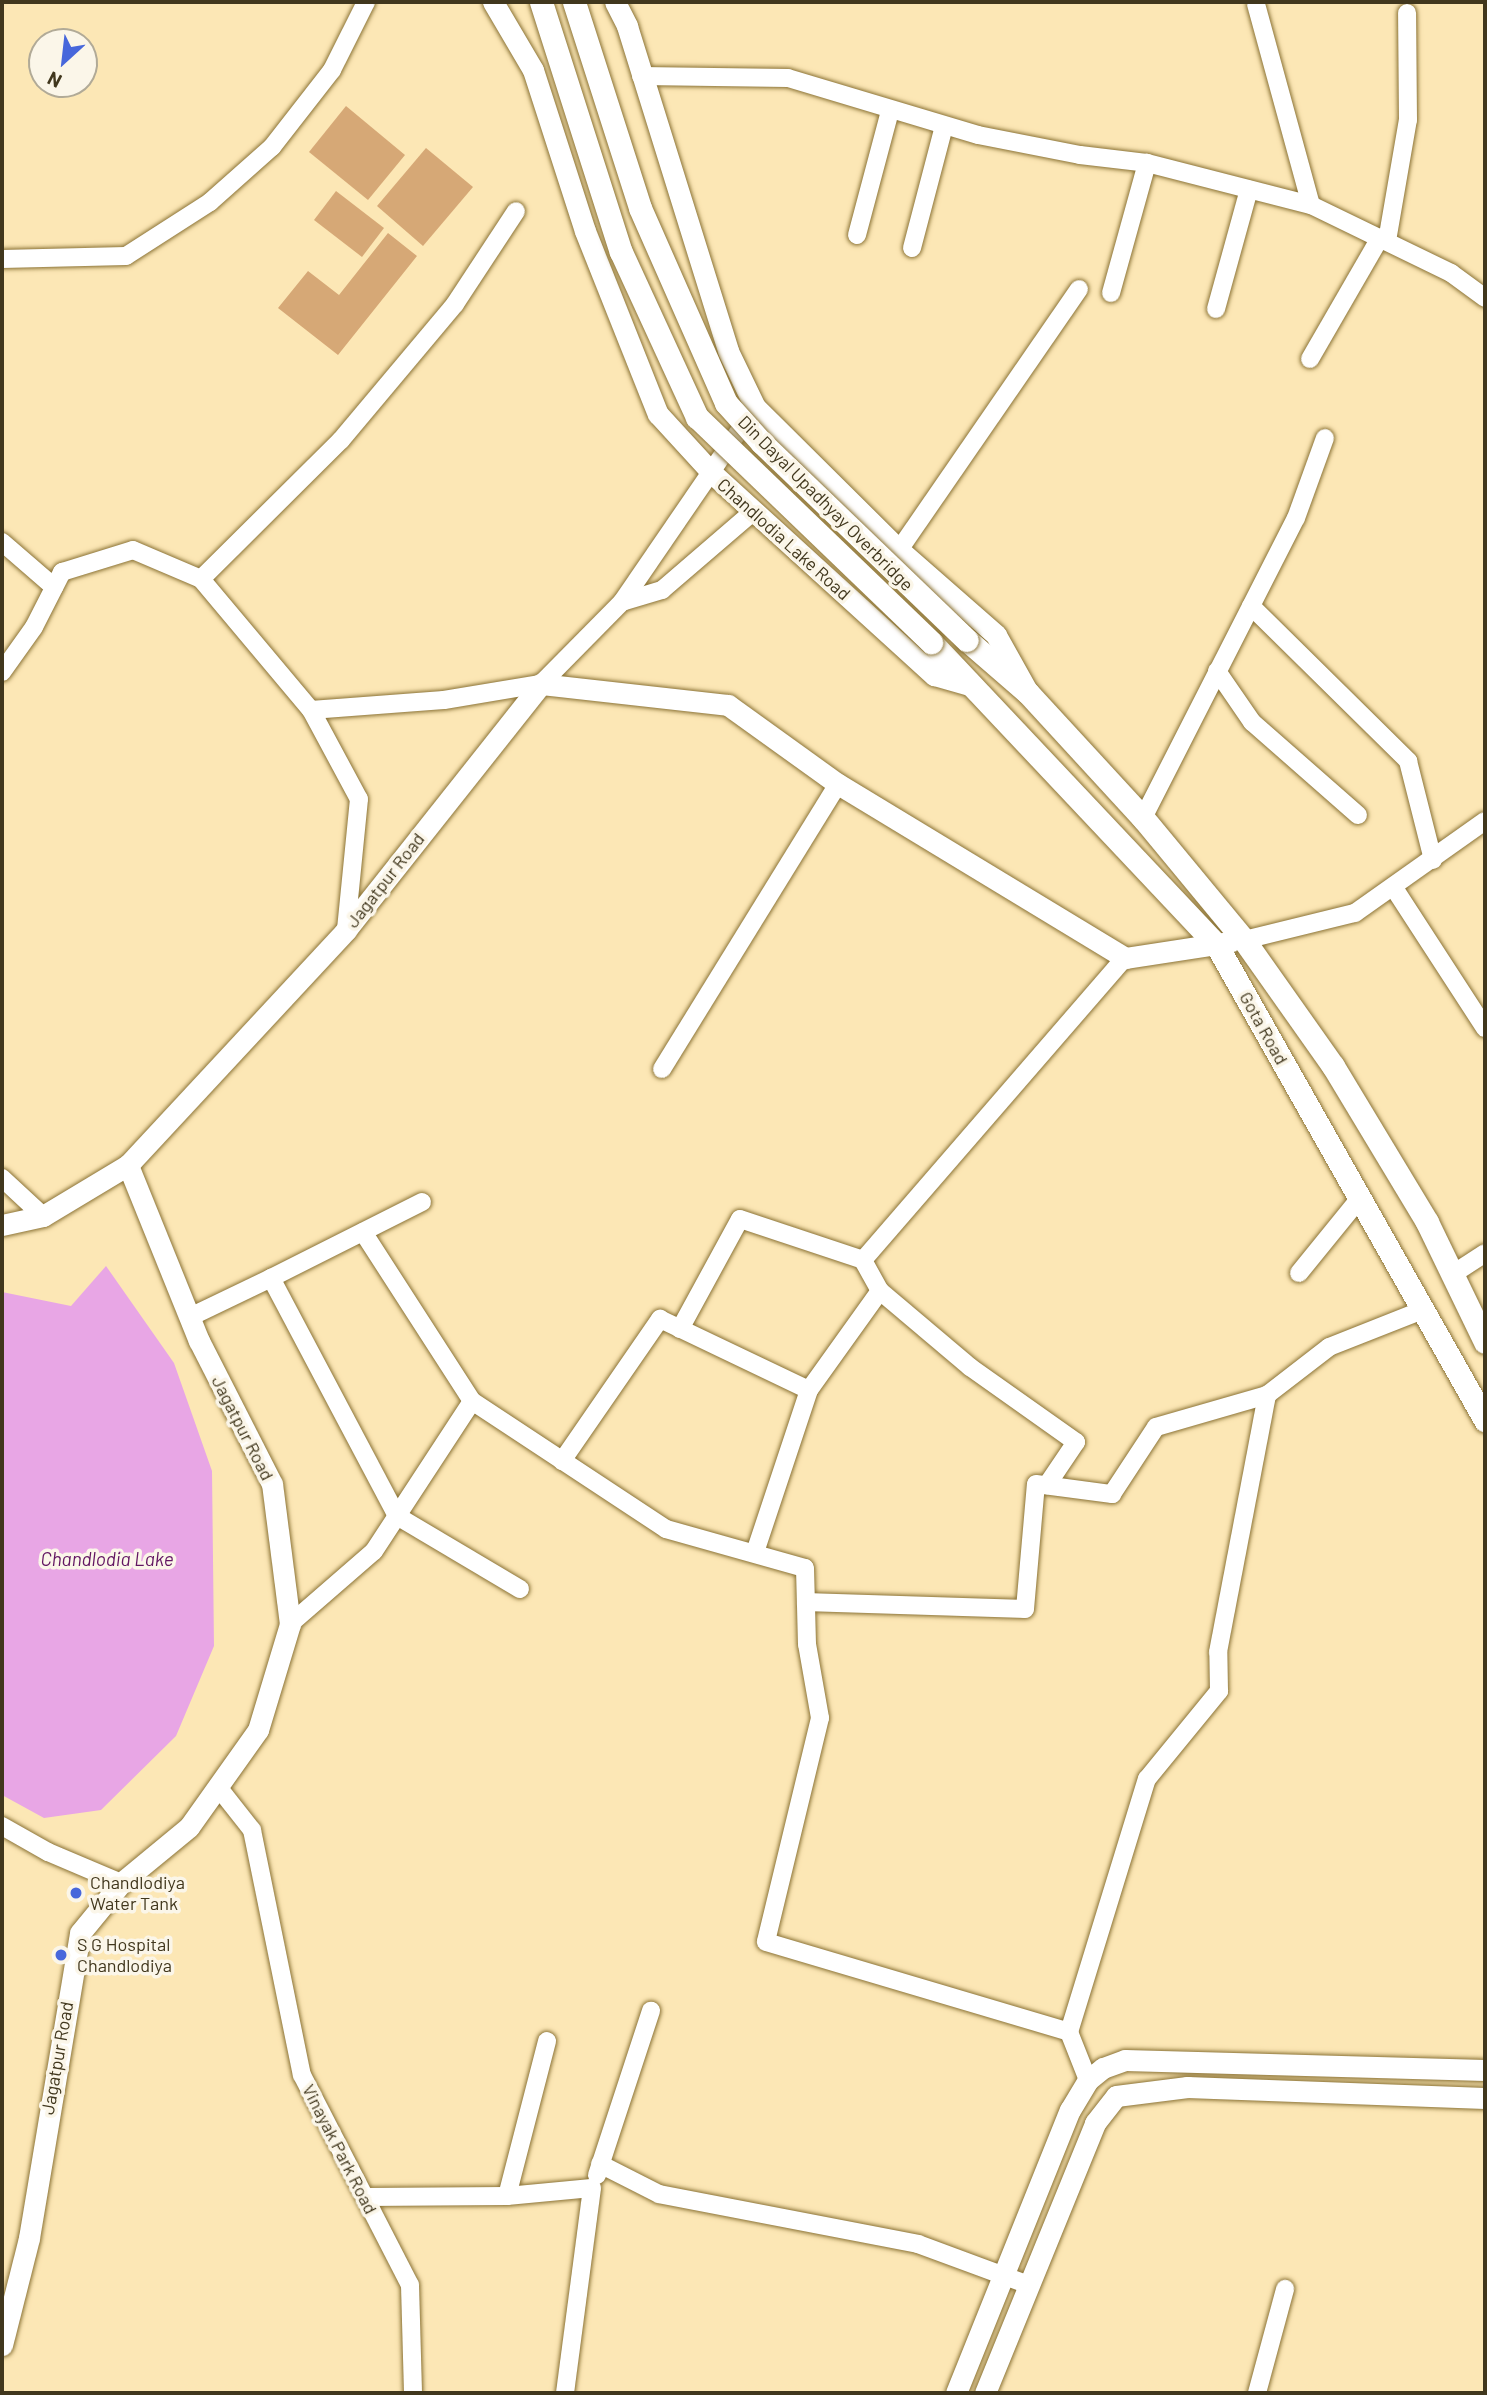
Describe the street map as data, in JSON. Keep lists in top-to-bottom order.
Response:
{
  "streets": {
    "main road": ["Din Dayal Upadhyay Overbridge", "Gota Road"],
    "street": ["Chandlodia Lake Road", "Jagatpur Road", "Vinayak Park Road"]
  },
  "crossings": [
    ["Din Dayal Upadhyay Overbridge", "Chandlodia Lake Road"],
    ["Din Dayal Upadhyay Overbridge", "Gota Road"],
    ["Chandlodia Lake Road", "Jagatpur Road"],
    ["Chandlodia Lake Road", "Gota Road"],
    ["Jagatpur Road", "Vinayak Park Road"]
  ],
  "water": ["Chandlodia Lake"],
  "places": ["Chandlodiya Water Tank", "S G Hospital Chandlodiya"],
  "north": "bottom left"
}
